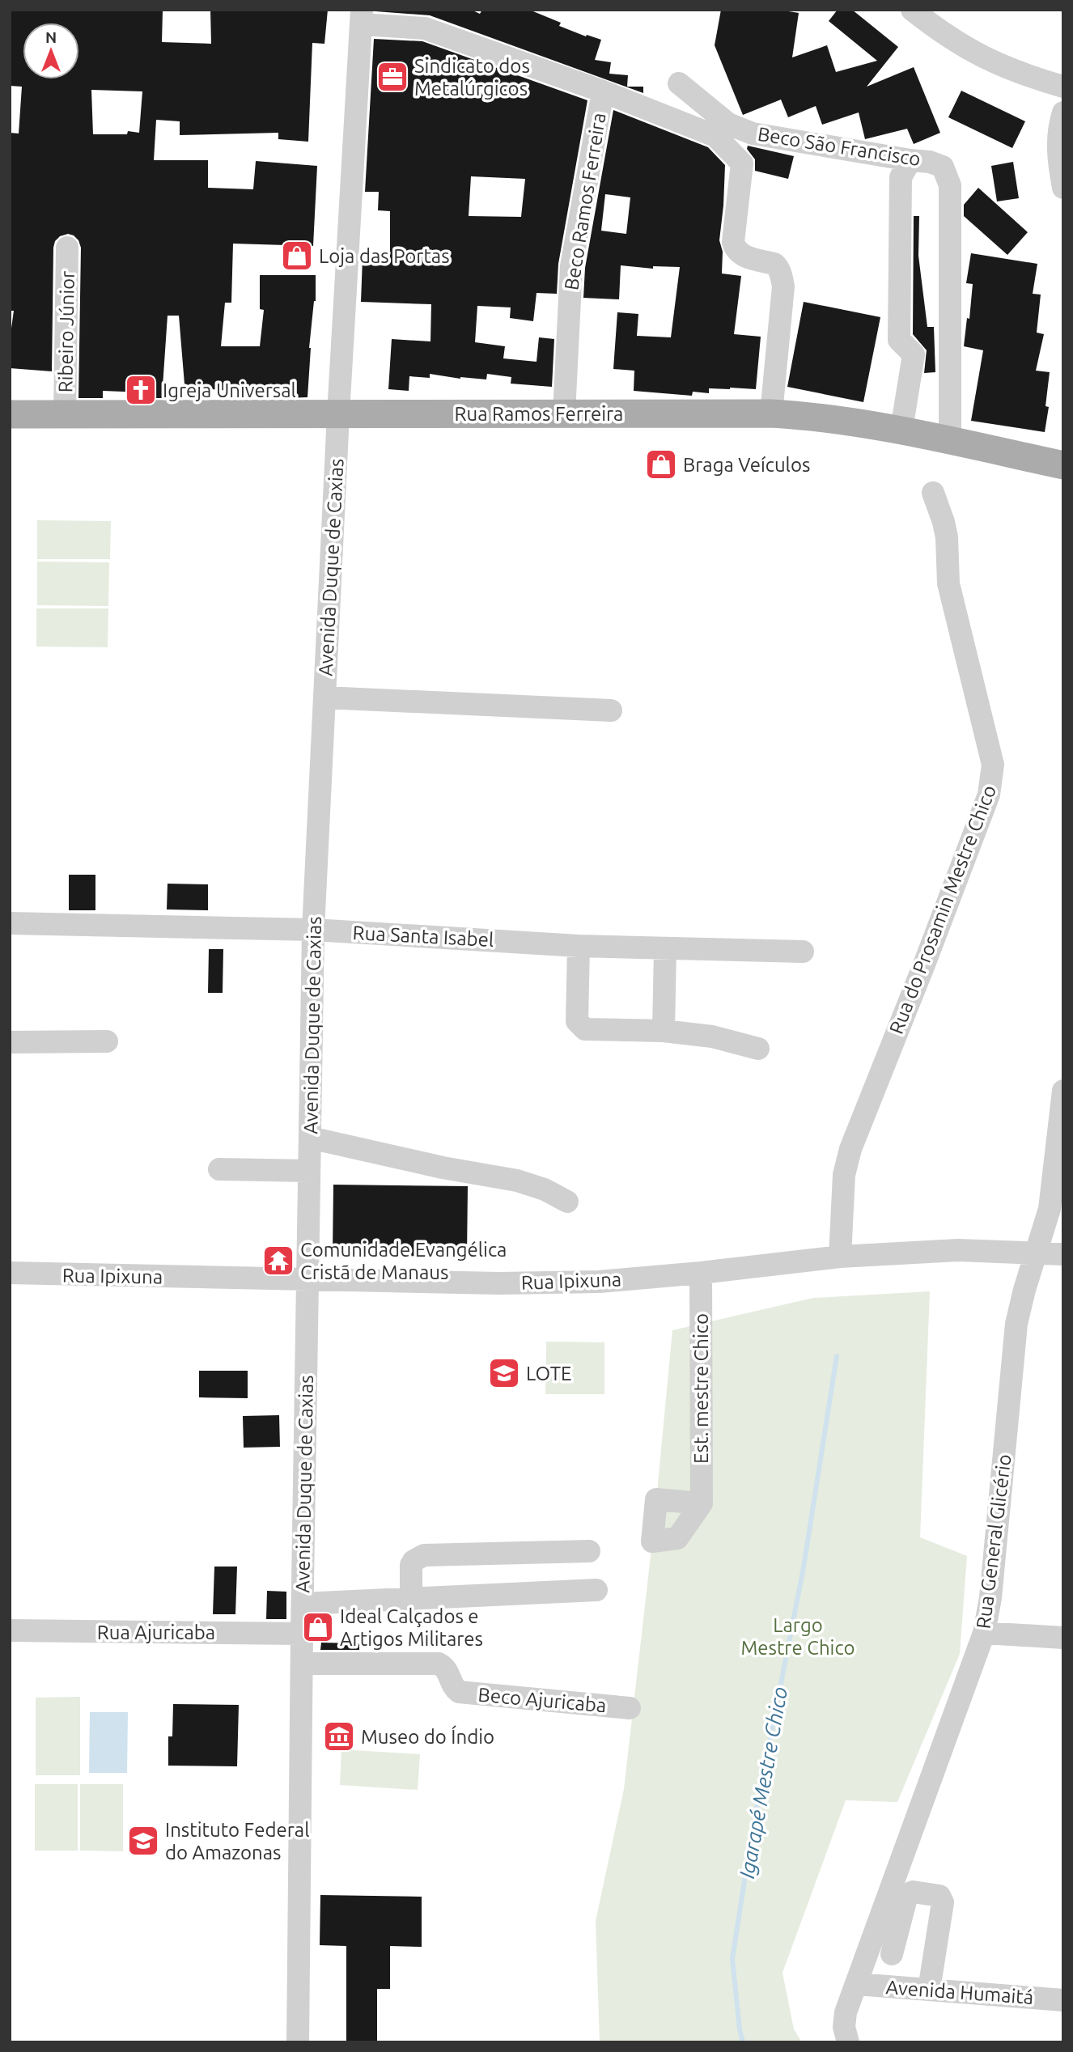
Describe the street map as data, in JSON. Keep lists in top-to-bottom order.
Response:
{
  "streets": {
    "main road": ["Rua Ramos Ferreira"],
    "street": [
      "Beco São Francisco",
      "Beco Ramos Ferreira",
      "Ribeiro Júnior",
      "Avenida Duque de Caxias",
      "Rua do Prosamin Mestre Chico",
      "Rua Santa Isabel",
      "Rua Ipixuna",
      "Est. mestre Chico",
      "Rua General Glicério",
      "Rua Ajuricaba",
      "Beco Ajuricaba",
      "Avenida Humaitá"
    ]
  },
  "crossings": [
    ["Beco São Francisco", "Beco Ramos Ferreira"],
    ["Beco São Francisco", "Rua Ramos Ferreira"],
    ["Beco São Francisco", "Avenida Duque de Caxias"],
    ["Beco Ramos Ferreira", "Rua Ramos Ferreira"],
    ["Ribeiro Júnior", "Rua Ramos Ferreira"],
    ["Rua Ramos Ferreira", "Avenida Duque de Caxias"],
    ["Avenida Duque de Caxias", "Rua Santa Isabel"],
    ["Avenida Duque de Caxias", "Rua Ipixuna"],
    ["Avenida Duque de Caxias", "Rua Ajuricaba"],
    ["Avenida Duque de Caxias", "Beco Ajuricaba"],
    ["Rua do Prosamin Mestre Chico", "Rua Ipixuna"],
    ["Rua Ipixuna", "Est. mestre Chico"],
    ["Rua Ipixuna", "Rua General Glicério"],
    ["Rua General Glicério", "Avenida Humaitá"]
  ],
  "water": ["Igarapé Mestre Chico"],
  "parks": ["Largo Mestre Chico"],
  "places": {
    "office": ["Sindicato dos Metalúrgicos"],
    "shop": ["Loja das Portas", "Braga Veículos", "Ideal Calçados e Artigos Militares"],
    "church": ["Igreja Universal"],
    "temple": ["Comunidade Evangélica Cristã de Manaus"],
    "school or university": ["LOTE", "Instituto Federal do Amazonas"],
    "museum": ["Museo do Índio"]
  },
  "north": "top"
}
